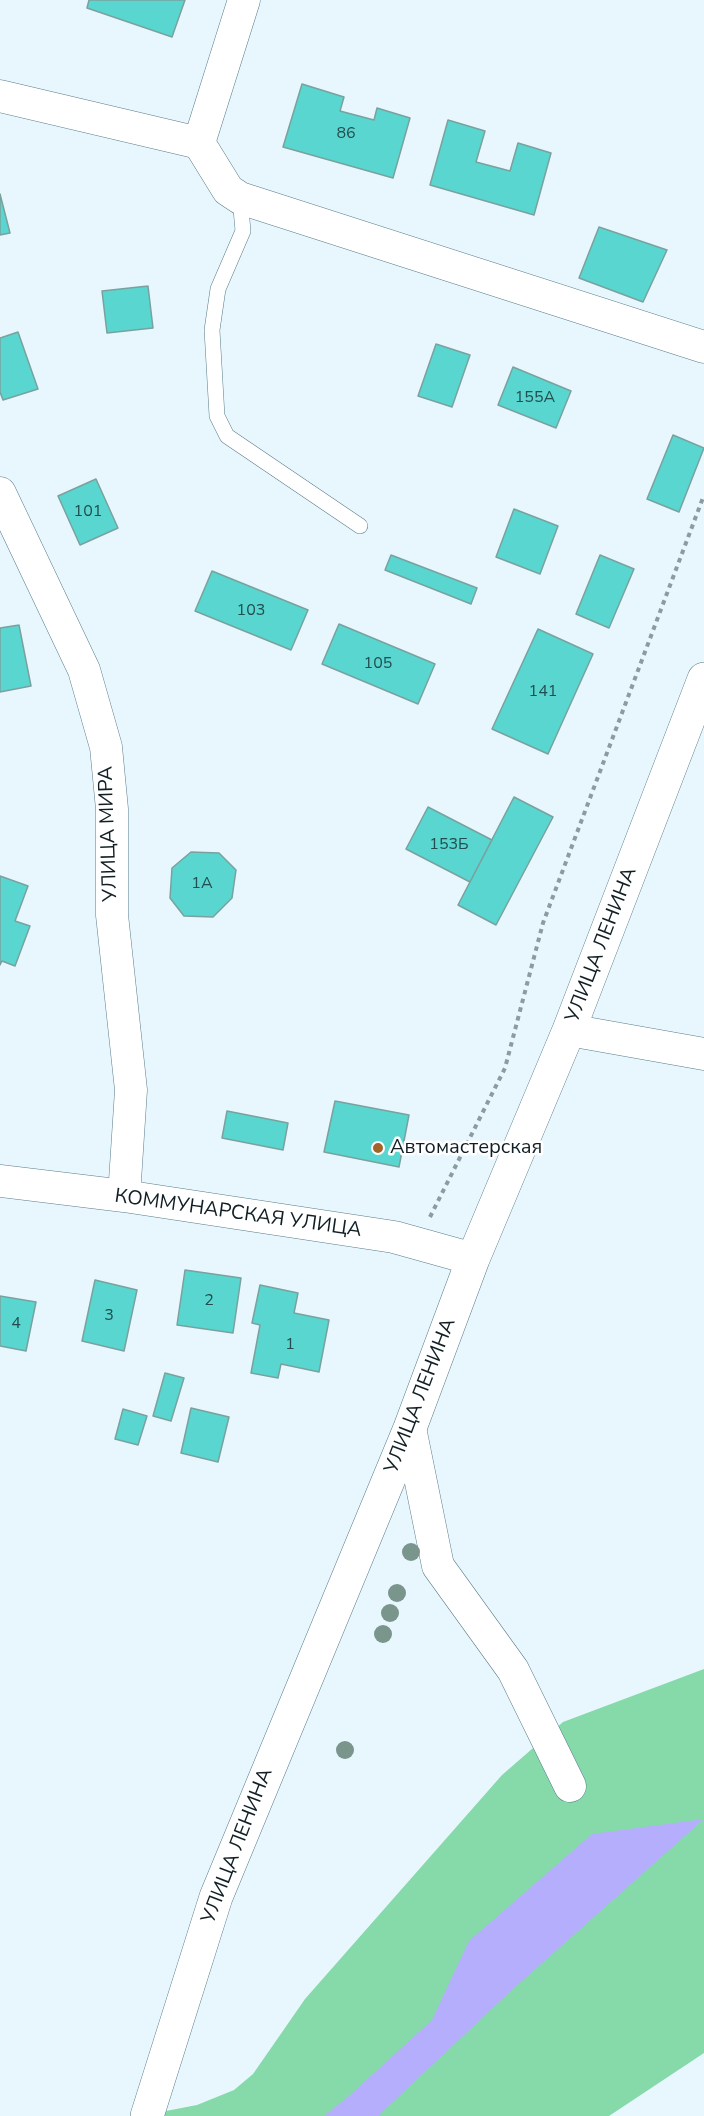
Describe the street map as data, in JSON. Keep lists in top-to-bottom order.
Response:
{
  "streets": {
    "main road": ["УЛИЦА ЛЕНИНА"],
    "street": ["УЛИЦА МИРА", "КОММУНАРСКАЯ УЛИЦА"]
  },
  "crossings": [
    ["УЛИЦА МИРА", "КОММУНАРСКАЯ УЛИЦА"],
    ["УЛИЦА ЛЕНИНА", "КОММУНАРСКАЯ УЛИЦА"]
  ],
  "places": ["Автомастерская"],
  "house_numbers": [
    "86",
    "155А",
    "101",
    "103",
    "105",
    "141",
    "153Б",
    "1А",
    "2",
    "3",
    "4",
    "1"
  ]
}
